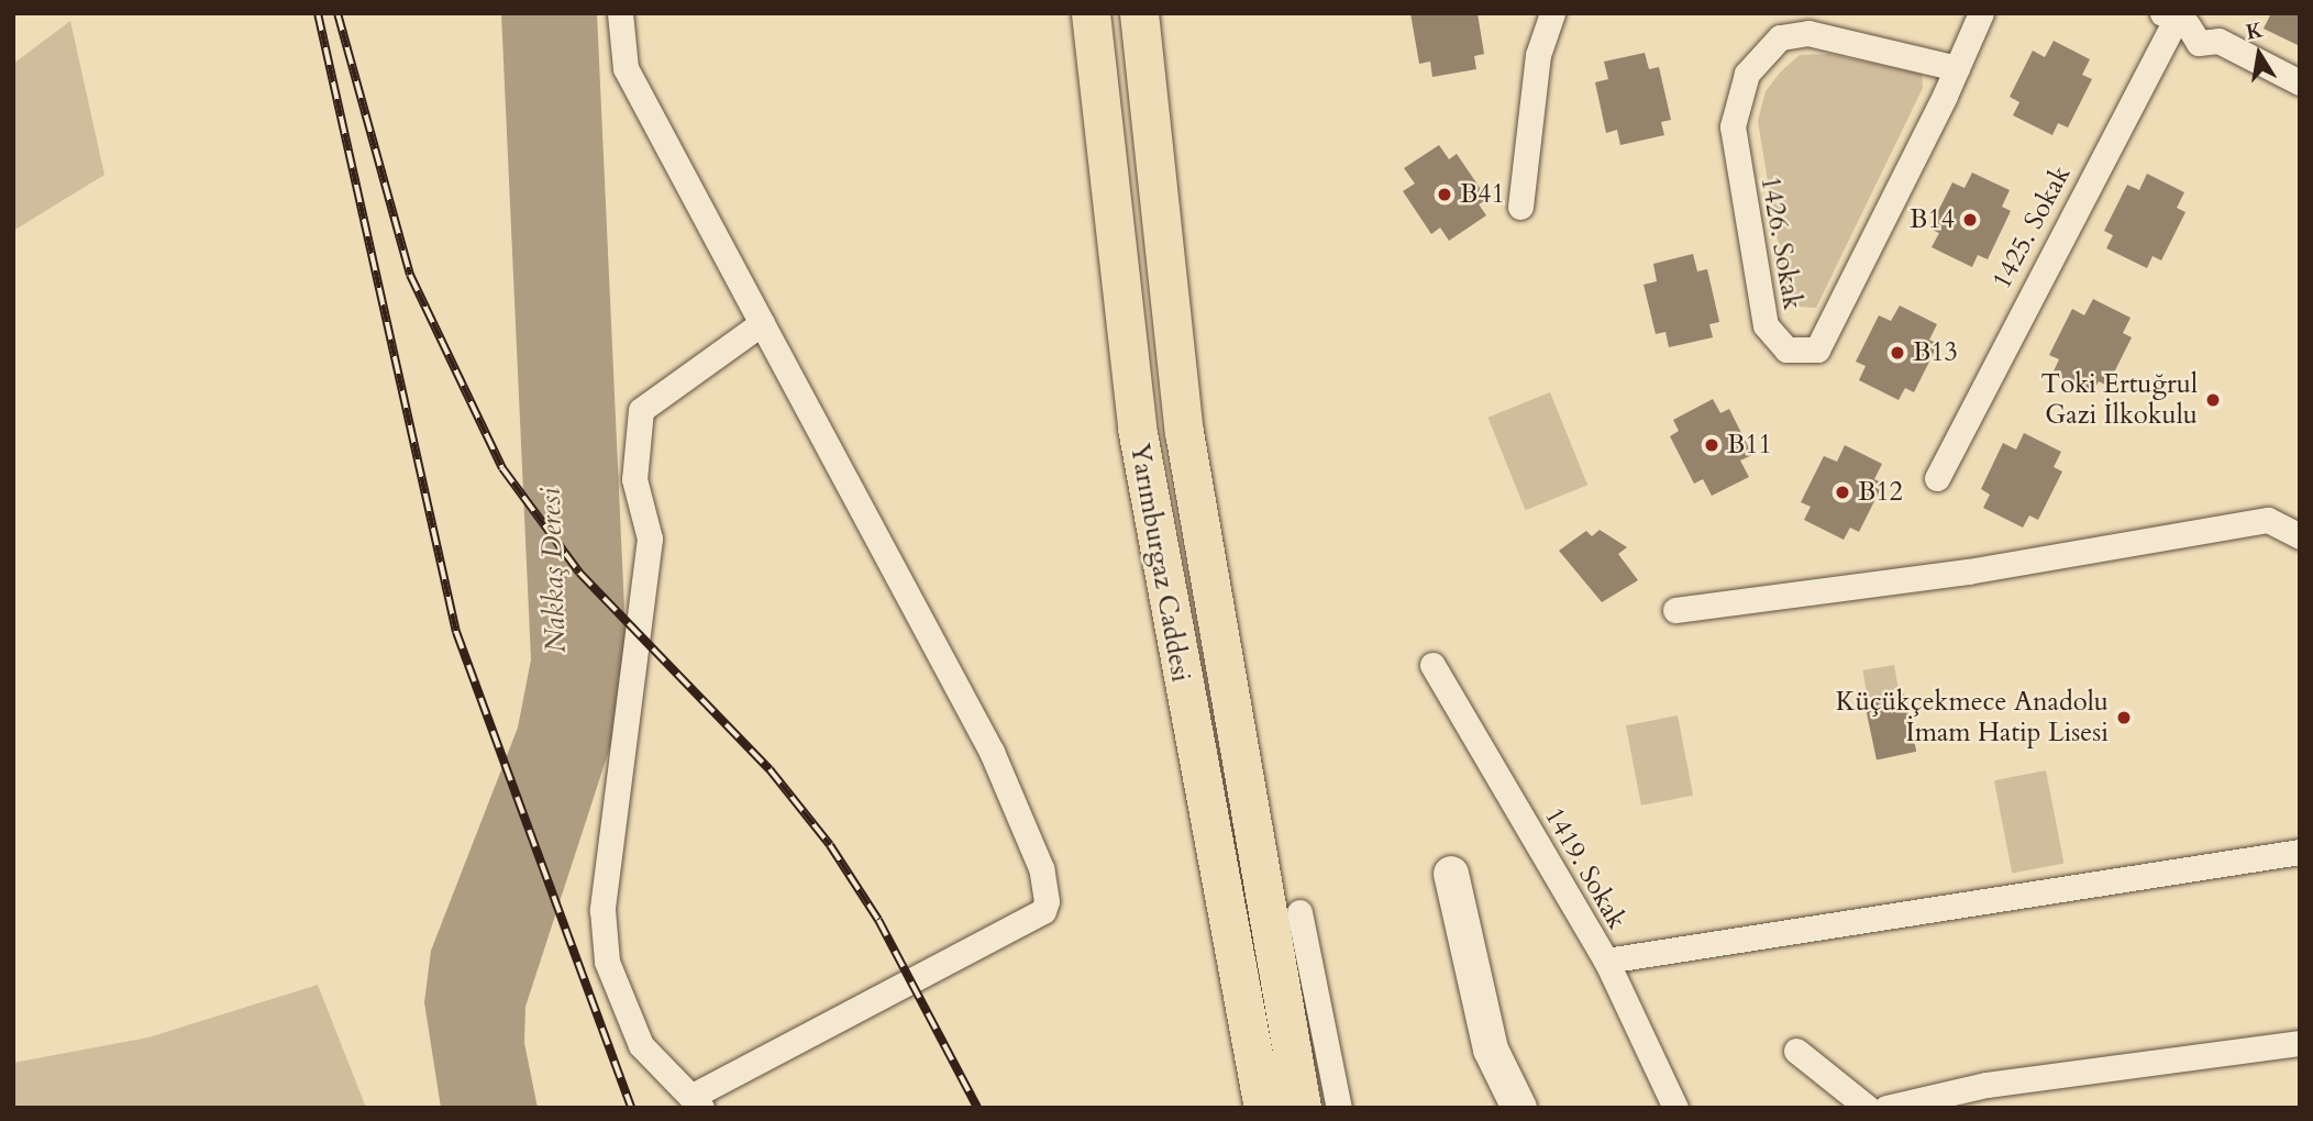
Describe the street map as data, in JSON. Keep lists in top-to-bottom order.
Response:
{
  "streets": {
    "main road": ["Yarımburgaz Caddesi"],
    "street": ["1425. Sokak", "1426. Sokak", "1419. Sokak"]
  },
  "water": ["Nakkaş Deresi"],
  "places": [
    "B41",
    "B14",
    "B13",
    "Toki Ertuğrul Gazi İlkokulu",
    "B11",
    "B12",
    "Küçükçekmece Anadolu İmam Hatip Lisesi"
  ],
  "north": "top"
}
